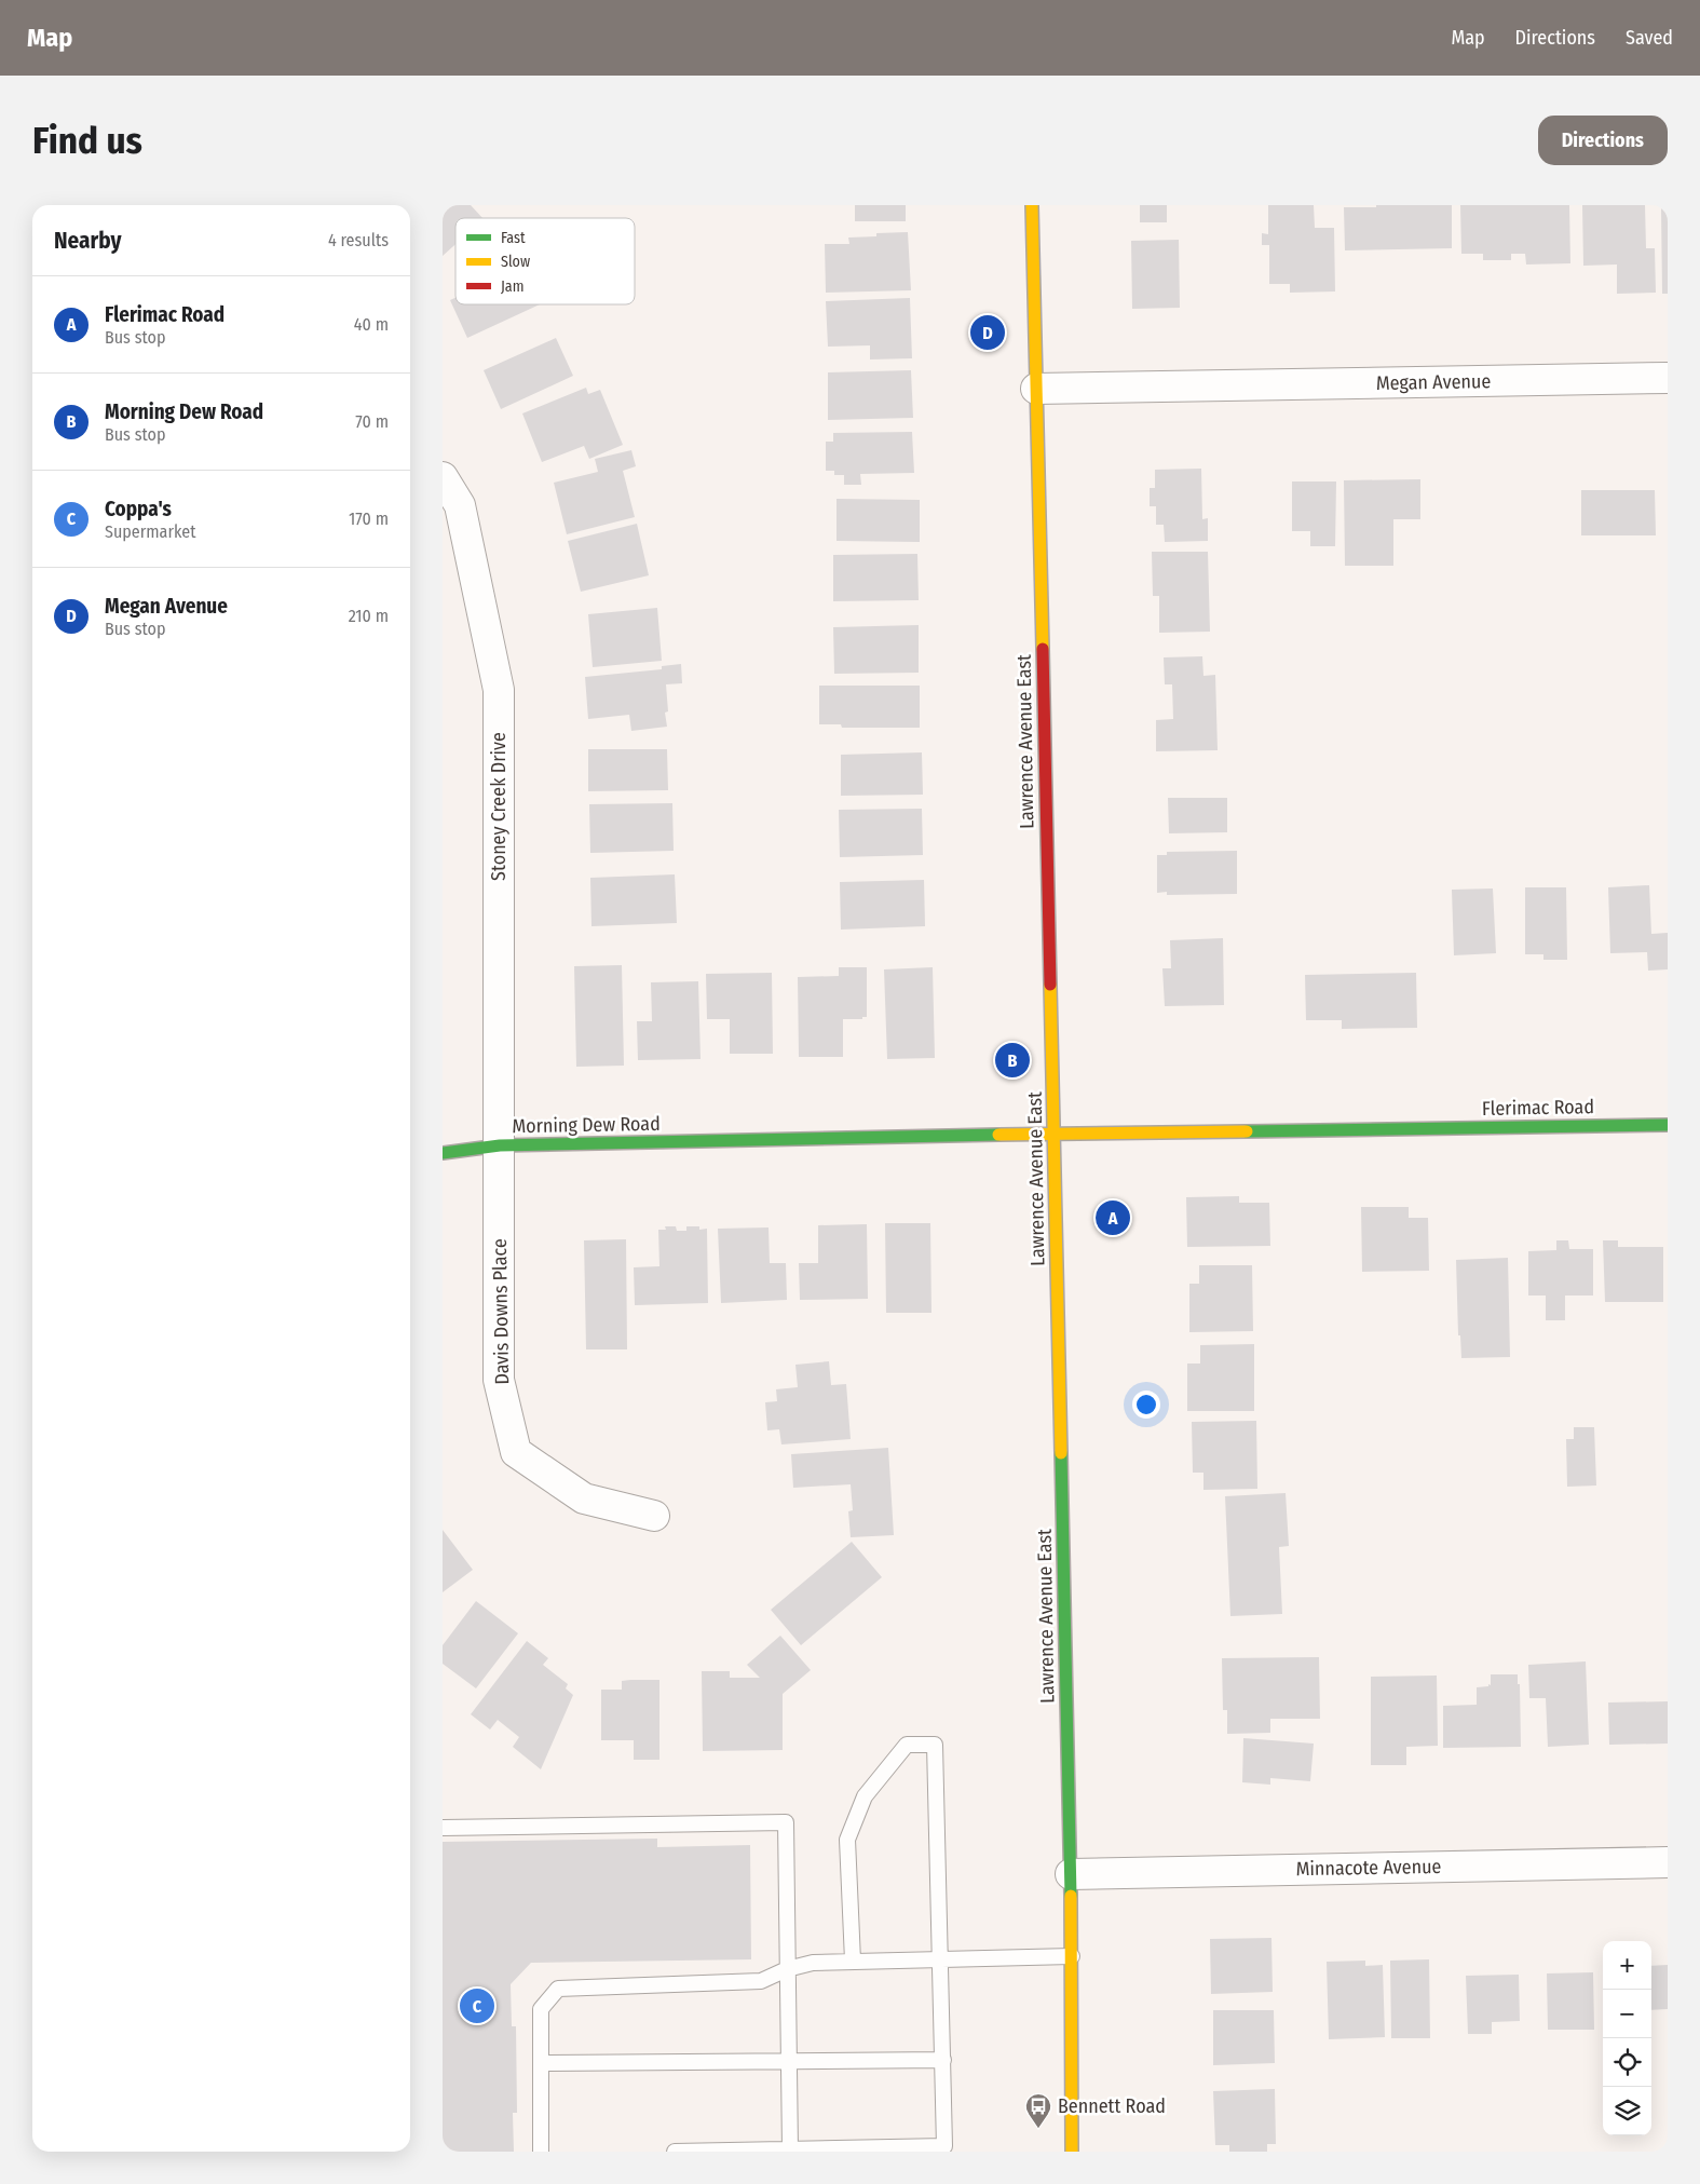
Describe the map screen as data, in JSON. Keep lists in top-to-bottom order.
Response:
{
  "streets": {
    "main road": ["Lawrence Avenue East", "Flerimac Road", "Morning Dew Road"],
    "street": [
      "Megan Avenue",
      "Stoney Creek Drive",
      "Davis Downs Place",
      "Minnacote Avenue"
    ]
  },
  "crossings": [
    ["Megan Avenue", "Lawrence Avenue East"],
    ["Lawrence Avenue East", "Flerimac Road"],
    ["Lawrence Avenue East", "Morning Dew Road"],
    ["Lawrence Avenue East", "Minnacote Avenue"],
    ["Stoney Creek Drive", "Morning Dew Road"],
    ["Stoney Creek Drive", "Davis Downs Place"],
    ["Flerimac Road", "Morning Dew Road"],
    ["Morning Dew Road", "Davis Downs Place"]
  ],
  "places": {
    "bus stop": ["Bennett Road"]
  },
  "legend": ["Fast", "Slow", "Jam"],
  "page": {
    "header": "Map",
    "nav": ["Map", "Directions", "Saved"],
    "buttons": "Directions",
    "title": "Find us",
    "heading": ["Nearby", "4 results"],
    "list": [
      {
        "mark": "A",
        "name": "Flerimac Road",
        "note": "Bus stop",
        "value": "40 m"
      },
      {
        "mark": "B",
        "name": "Morning Dew Road",
        "note": "Bus stop",
        "value": "70 m"
      },
      {
        "mark": "C",
        "name": "Coppa's",
        "note": "Supermarket",
        "value": "170 m"
      },
      {
        "mark": "D",
        "name": "Megan Avenue",
        "note": "Bus stop",
        "value": "210 m"
      }
    ],
    "pins": [
      "D",
      "B",
      "A",
      "C"
    ],
    "map_buttons": ["+", "−"]
  }
}
